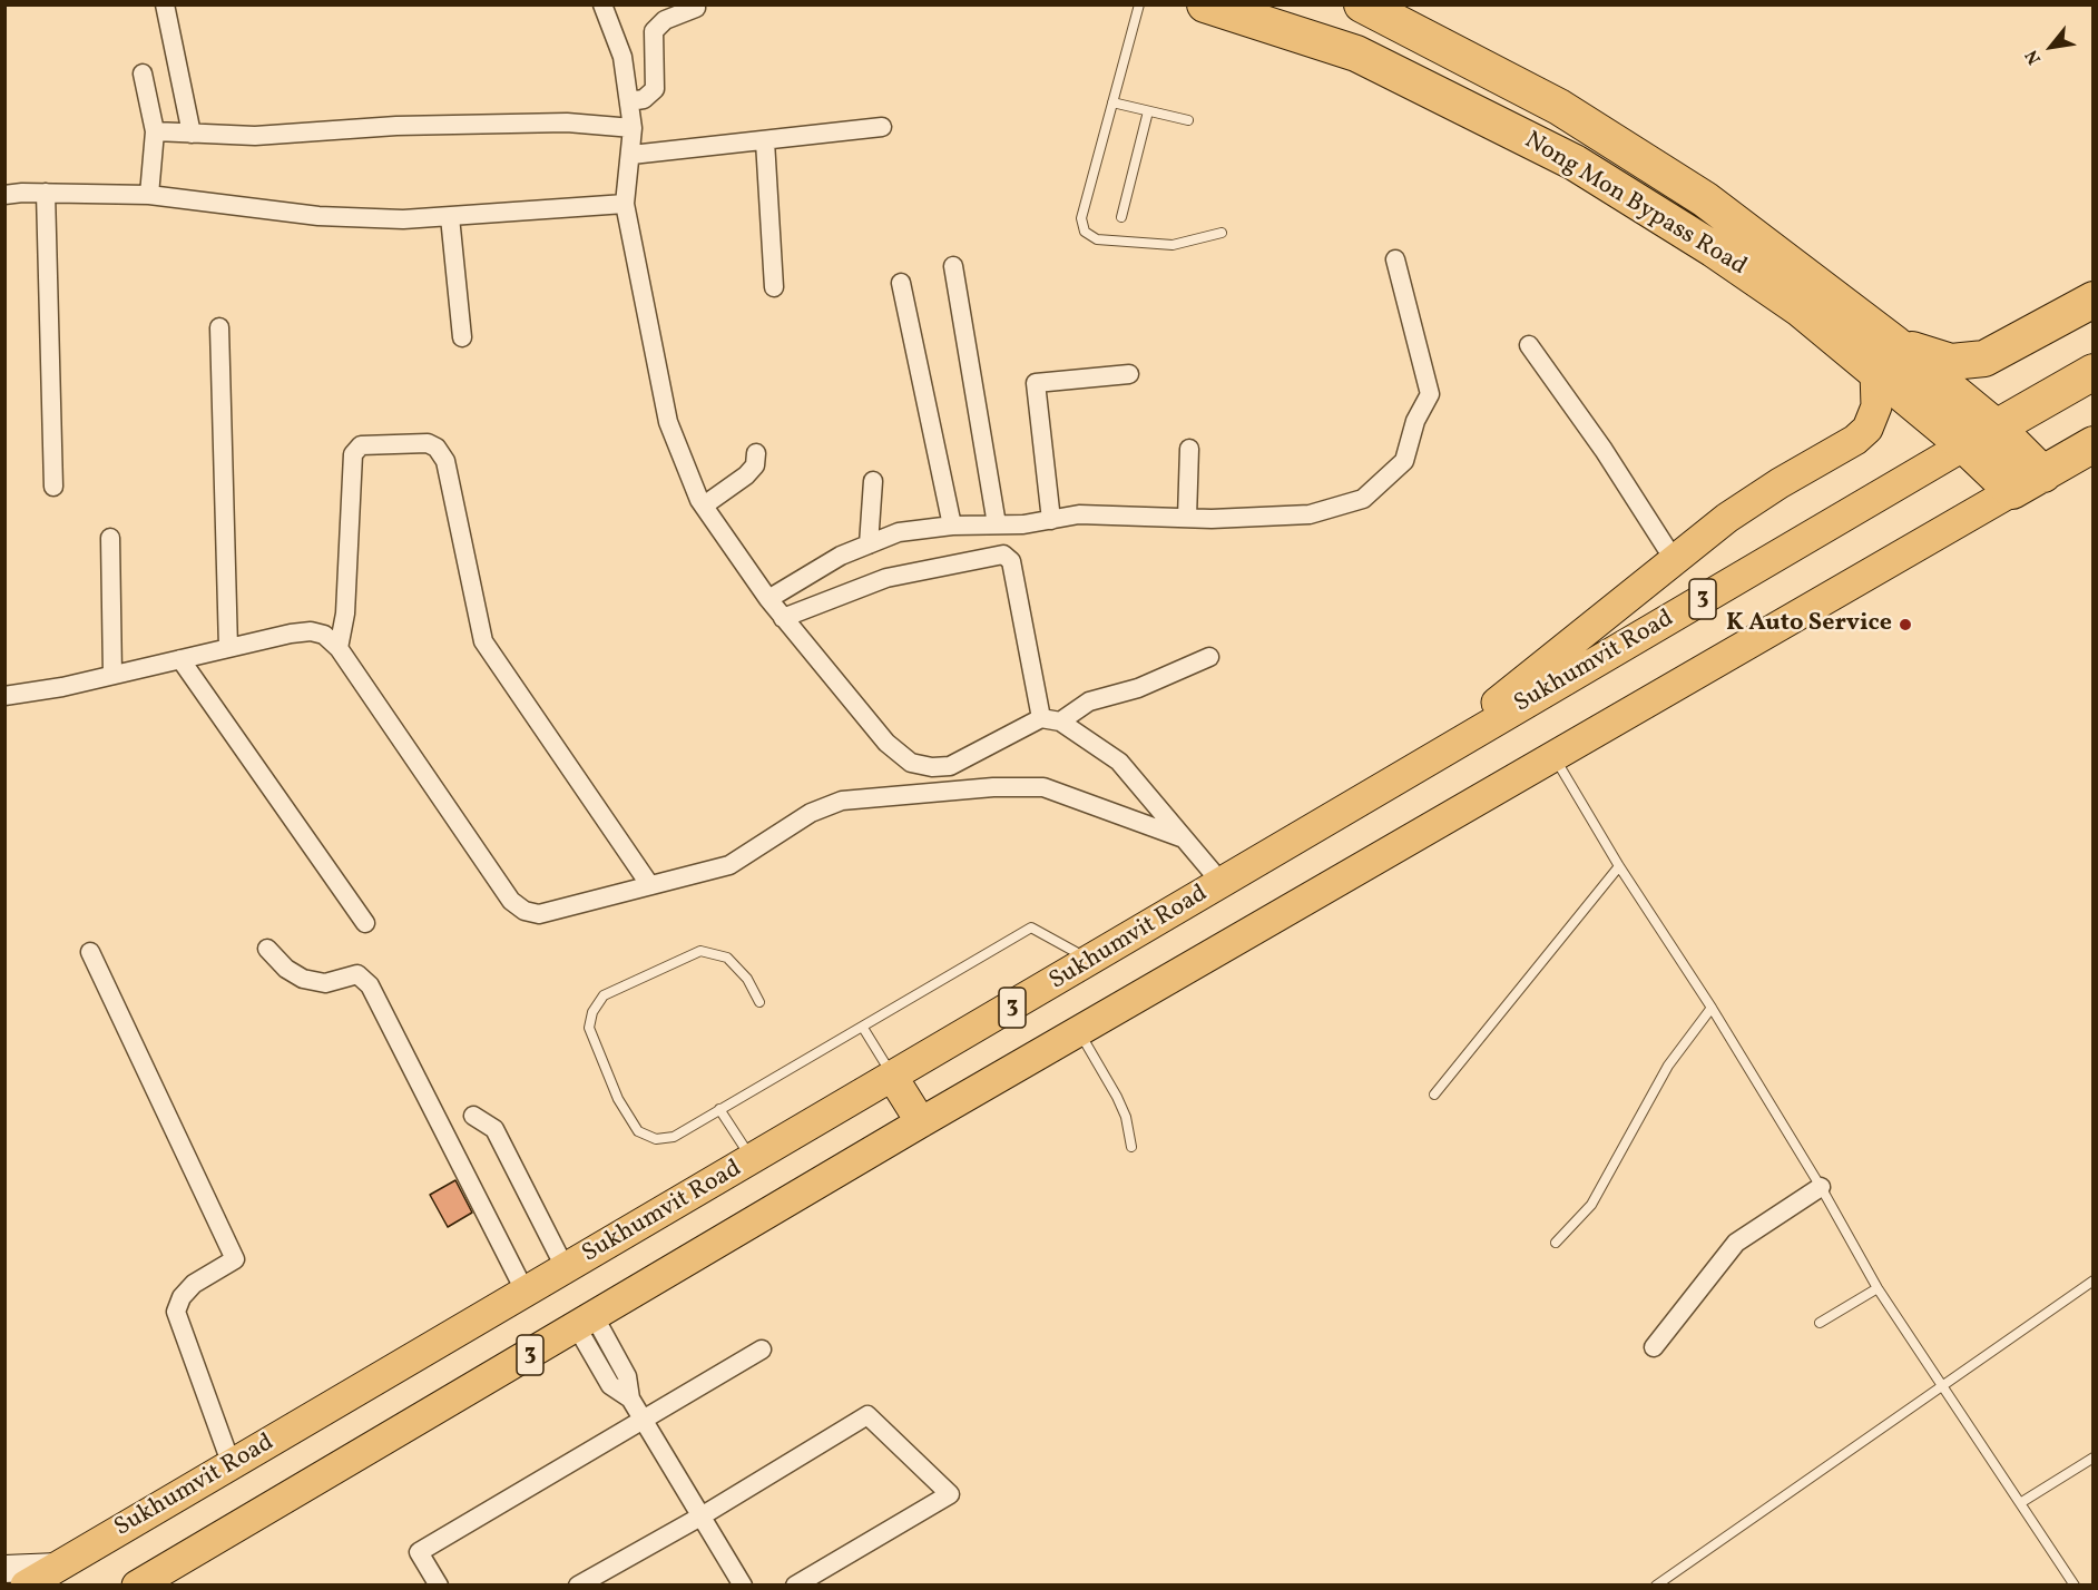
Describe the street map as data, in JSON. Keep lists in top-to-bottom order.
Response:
{
  "streets": {
    "highway": ["Nong Mon Bypass Road", "3", "Sukhumvit Road"]
  },
  "crossings": [
    ["Nong Mon Bypass Road", "3"],
    ["Nong Mon Bypass Road", "Sukhumvit Road"]
  ],
  "places": ["K Auto Service"],
  "north": "bottom left"
}
